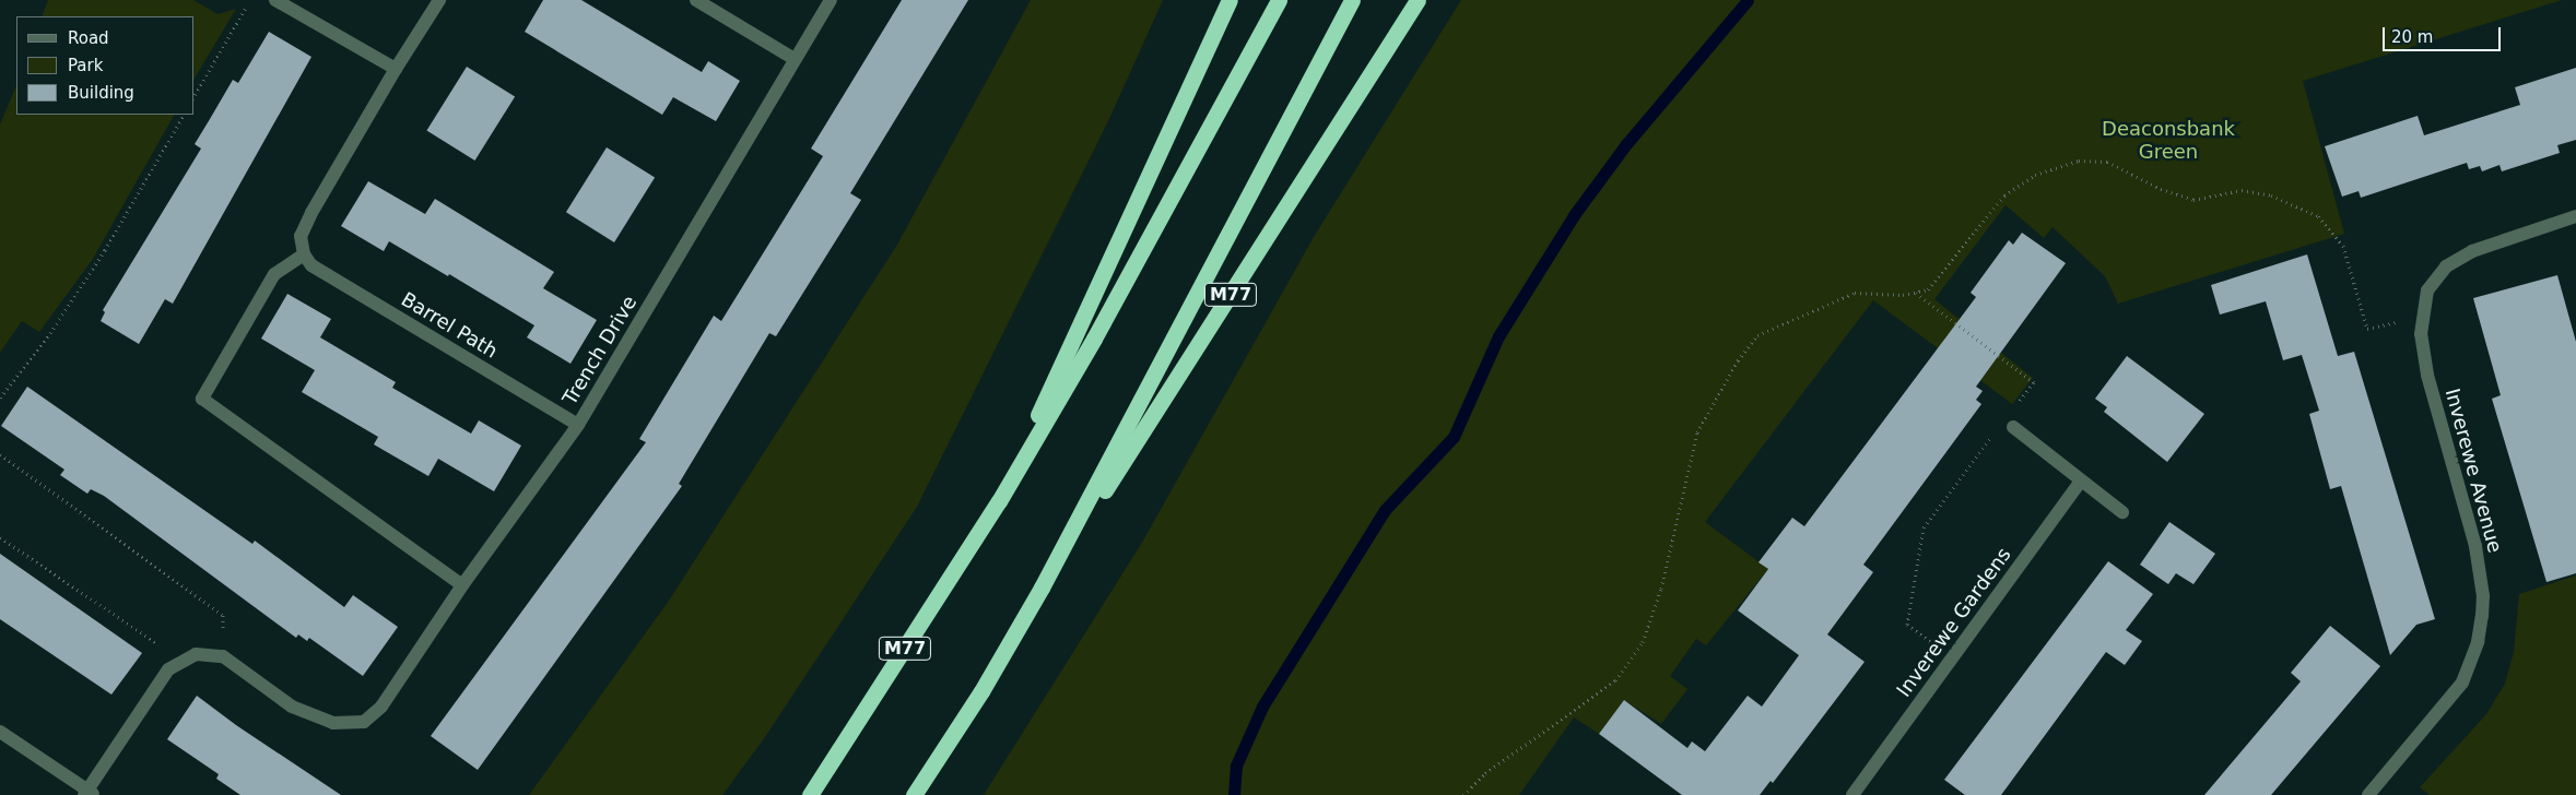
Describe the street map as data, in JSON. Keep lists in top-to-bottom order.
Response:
{
  "streets": {
    "highway": ["M77"],
    "street": [
      "Barrel Path",
      "Trench Drive",
      "Inverewe Avenue",
      "Inverewe Gardens"
    ]
  },
  "crossings": [
    ["Barrel Path", "Trench Drive"]
  ],
  "parks": ["Deaconsbank Green"],
  "legend": ["Road", "Park", "Building"],
  "scale_bar": "20 m"
}
